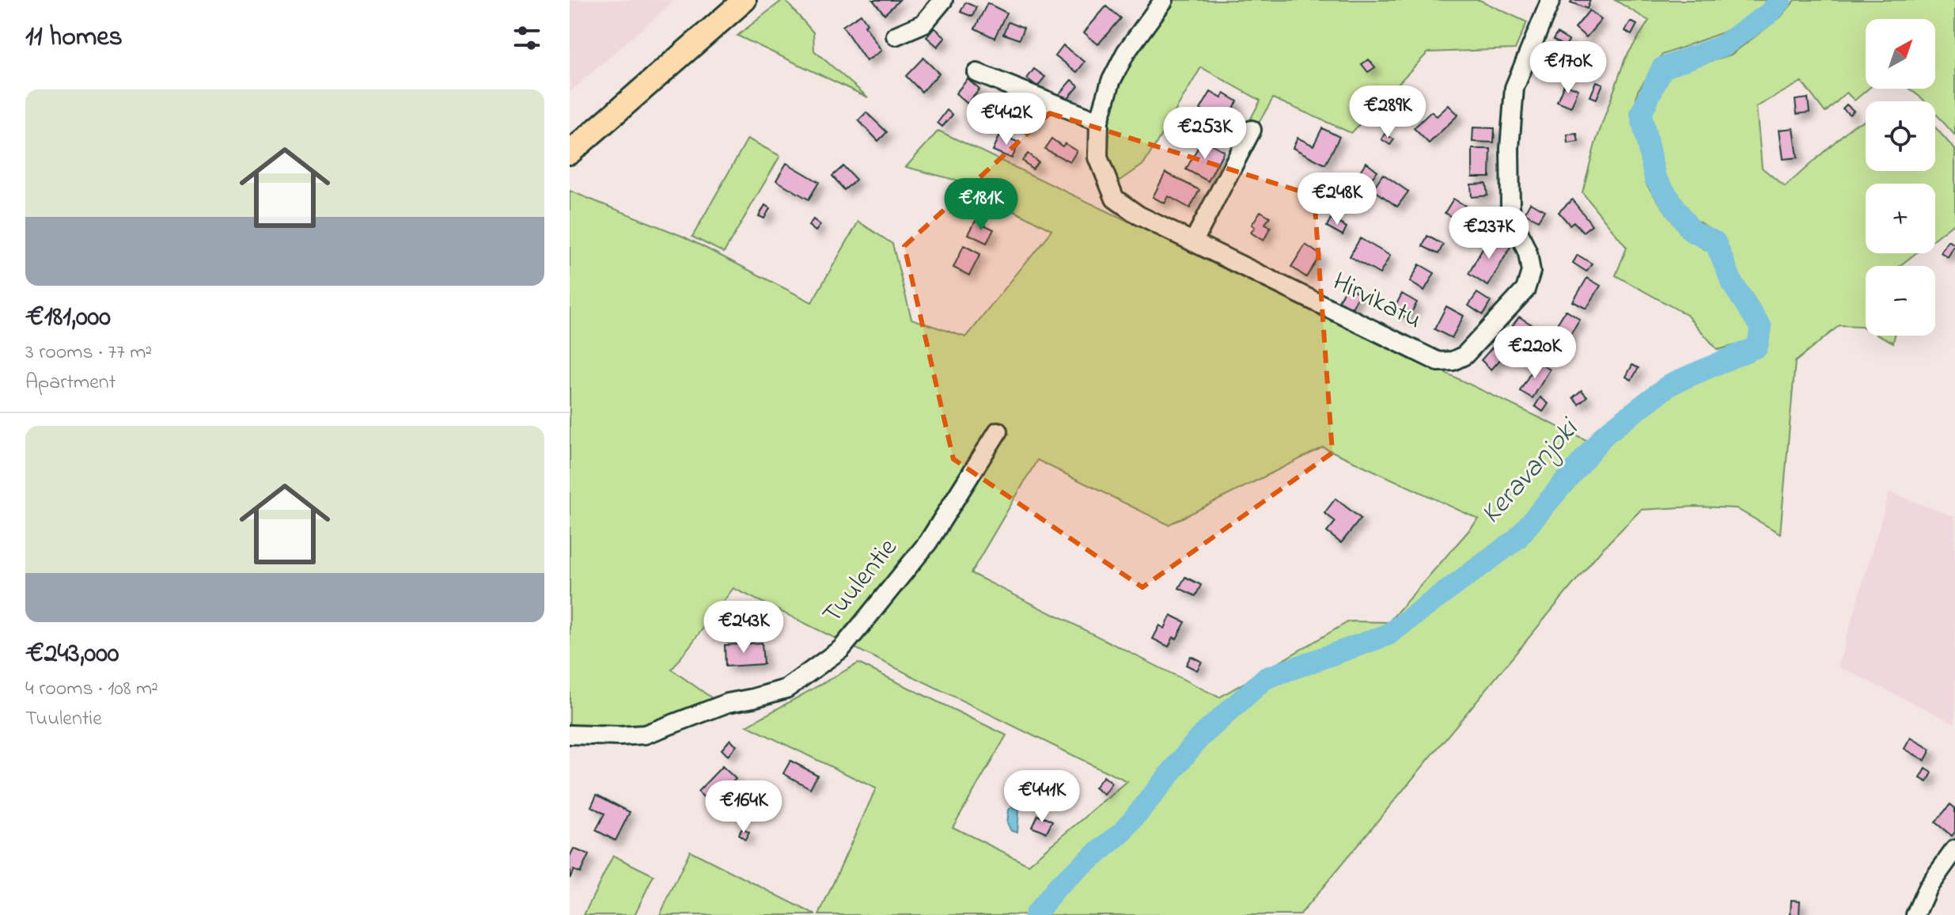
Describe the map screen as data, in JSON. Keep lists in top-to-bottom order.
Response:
{
  "streets": {
    "street": ["Hirvikatu", "Tuulentie"]
  },
  "water": ["Keravanjoki"],
  "north": "top right",
  "page": {
    "heading": "11 homes",
    "map_buttons": ["+", "−"],
    "price": [
      "€170K",
      "€289K",
      "€442K",
      "€253K",
      "€248K",
      "€181K",
      "€237K",
      "€220K",
      "€243K",
      "€441K",
      "€164K"
    ],
    "list": [
      {
        "name": "€181,000",
        "note": "3 rooms · 77 m² · Apartment"
      },
      {
        "name": "€243,000",
        "note": "4 rooms · 108 m² · Tuulentie"
      }
    ]
  }
}
